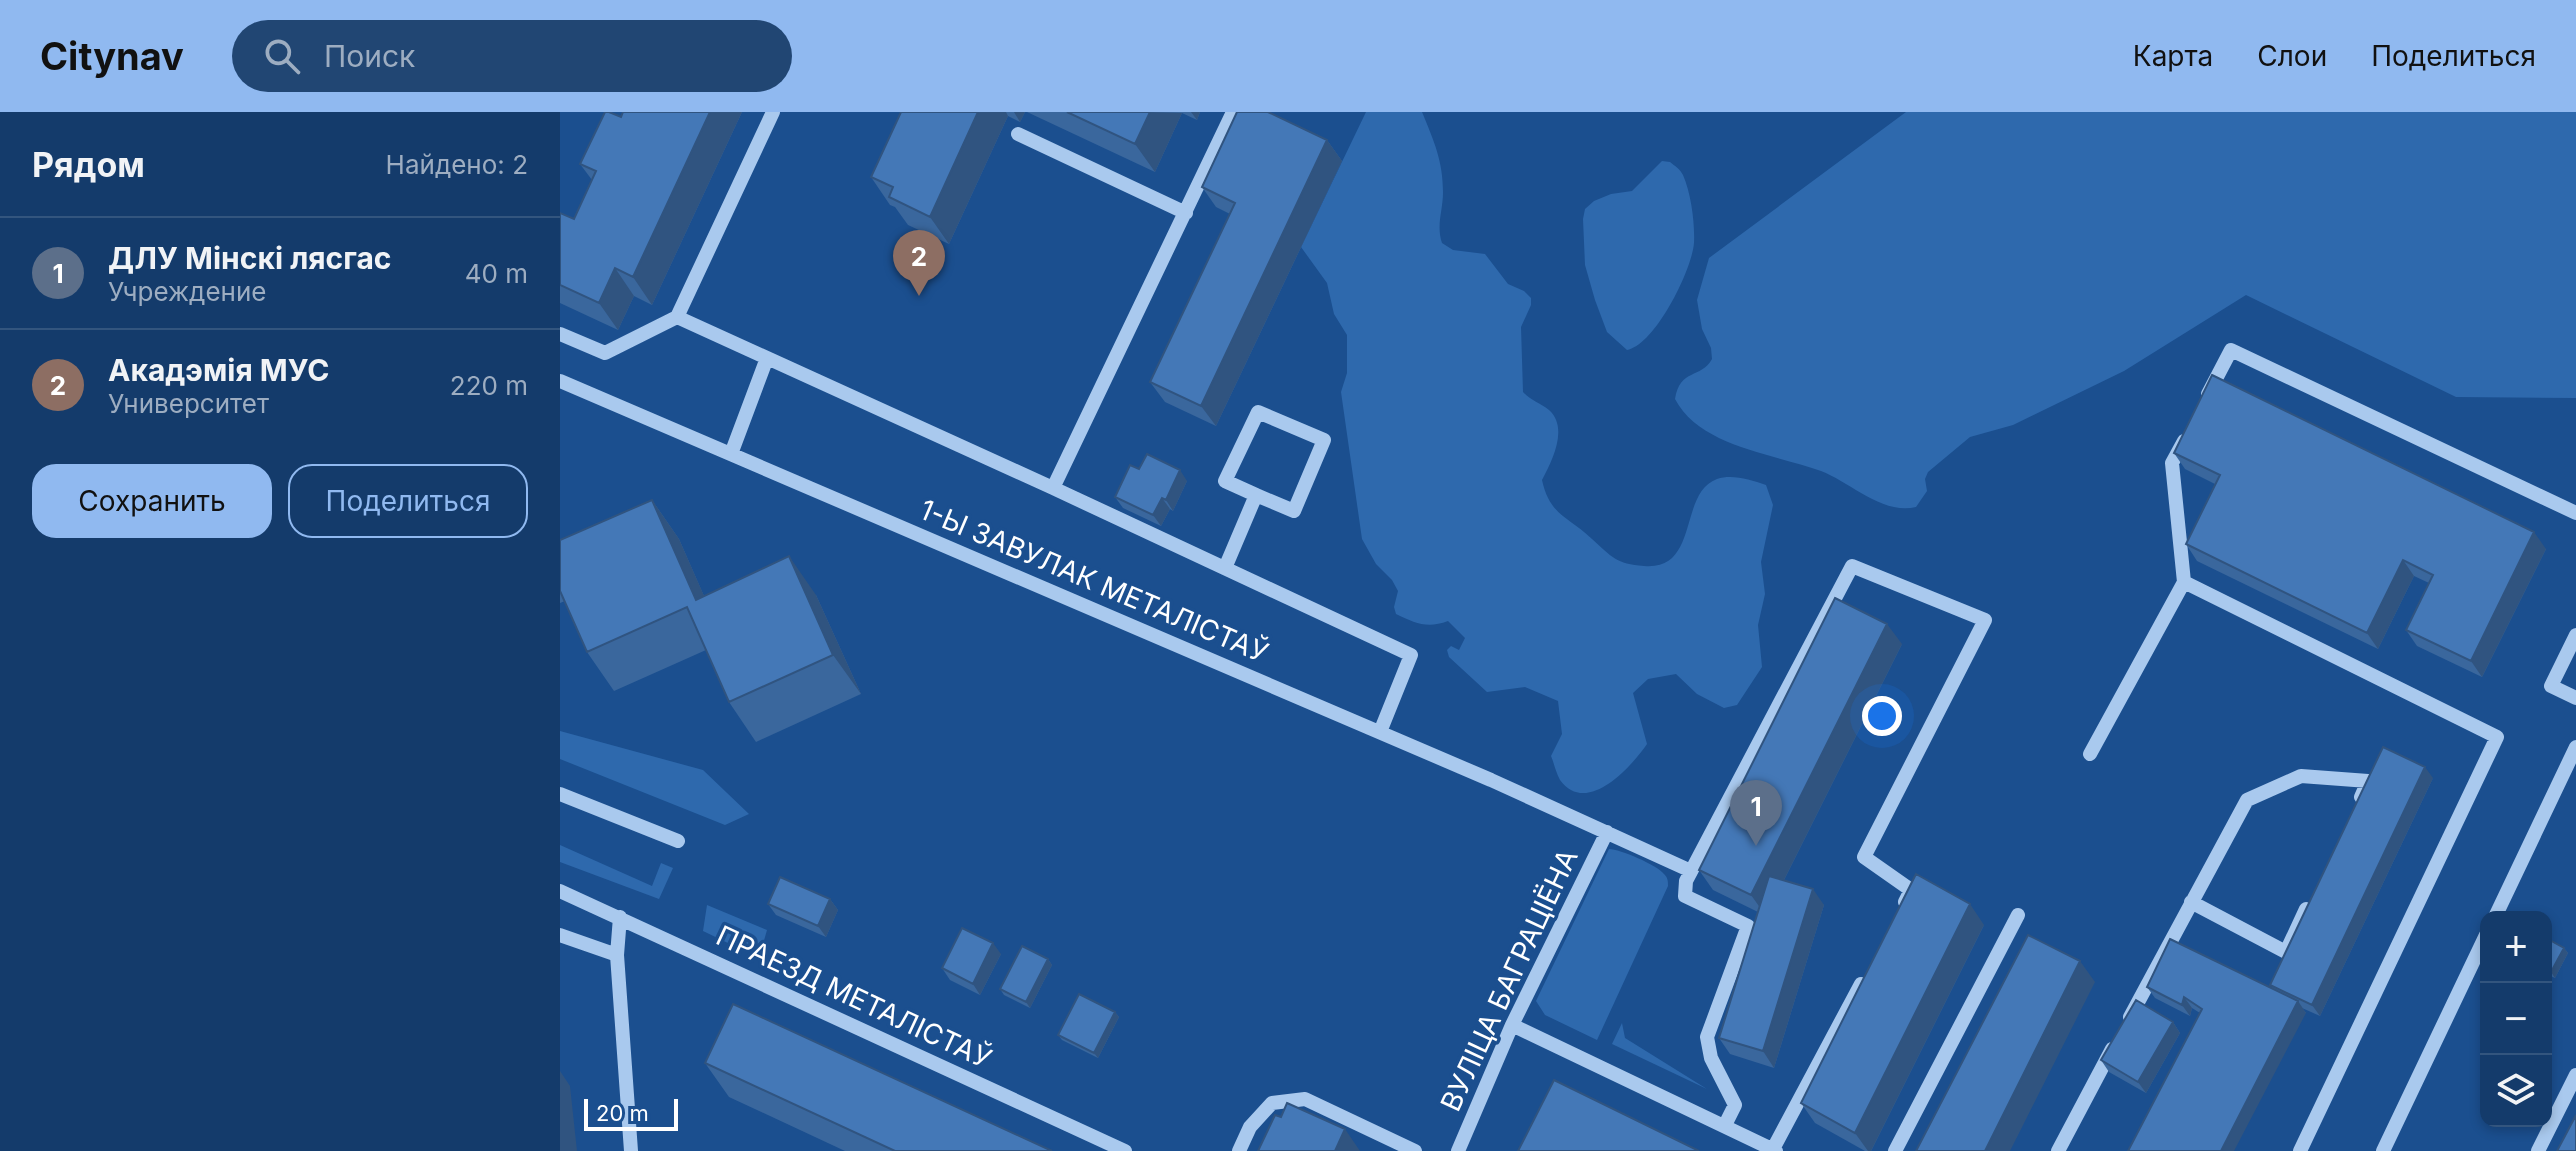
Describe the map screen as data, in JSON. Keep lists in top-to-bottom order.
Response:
{
  "streets": {
    "street": ["1-Ы ЗАВУЛАК МЕТАЛІСТАЎ", "ВУЛІЦА БАГРАЦІЁНА", "ПРАЕЗД МЕТАЛІСТАЎ"]
  },
  "crossings": [
    ["1-Ы ЗАВУЛАК МЕТАЛІСТАЎ", "ВУЛІЦА БАГРАЦІЁНА"]
  ],
  "scale_bar": "20 m",
  "page": {
    "header": "Citynav",
    "search": "Поиск",
    "nav": ["Карта", "Слои", "Поделиться"],
    "heading": ["Рядом", "Найдено: 2"],
    "list": [
      {
        "mark": "1",
        "name": "ДЛУ Мінскі лясгас",
        "note": "Учреждение",
        "value": "40 m"
      },
      {
        "mark": "2",
        "name": "Акадэмія МУС",
        "note": "Университет",
        "value": "220 m"
      }
    ],
    "pins": ["2", "1"],
    "buttons": ["Сохранить", "Поделиться"],
    "map_buttons": ["+", "−"],
    "scale": "20 m"
  }
}
